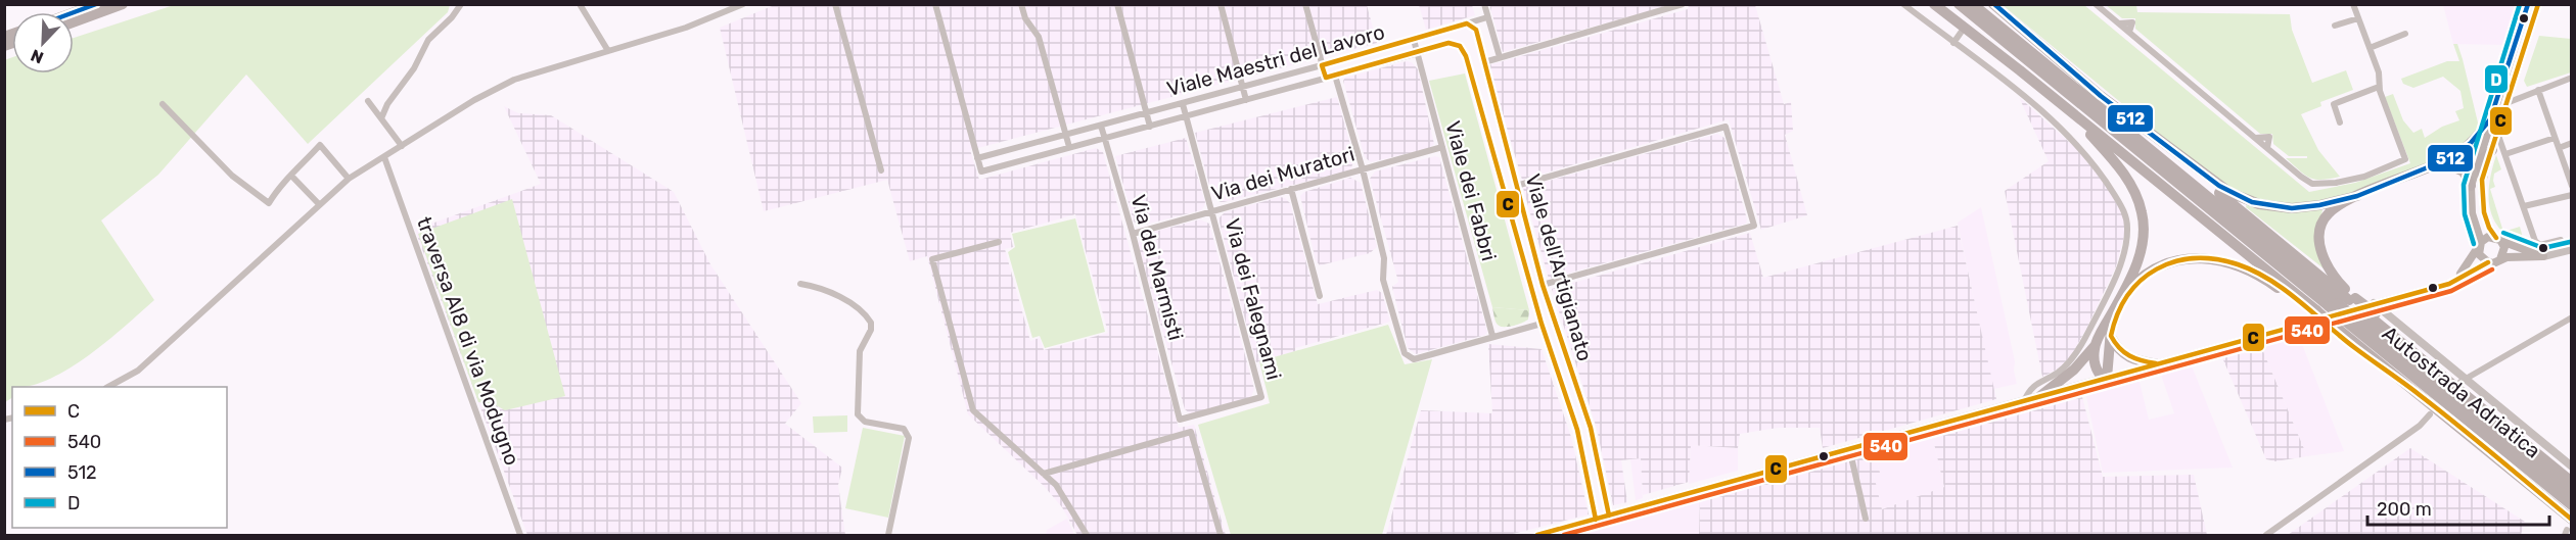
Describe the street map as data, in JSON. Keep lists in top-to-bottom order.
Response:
{
  "streets": {
    "highway": ["Autostrada Adriatica"],
    "street": [
      "Viale Maestri del Lavoro",
      "Via dei Muratori",
      "Viale dei Fabbri",
      "Via dei Marmisti",
      "Viale dell'Artigianato",
      "Via dei Falegnami",
      "traversa AI8 di via Modugno"
    ]
  },
  "crossings": [
    ["Viale Maestri del Lavoro", "Viale dei Fabbri"],
    ["Viale Maestri del Lavoro", "Via dei Marmisti"],
    ["Viale Maestri del Lavoro", "Viale dell'Artigianato"],
    ["Viale Maestri del Lavoro", "Via dei Falegnami"],
    ["Via dei Muratori", "Viale dei Fabbri"],
    ["Via dei Muratori", "Via dei Marmisti"],
    ["Via dei Muratori", "Via dei Falegnami"],
    ["Via dei Marmisti", "Via dei Falegnami"]
  ],
  "lines": [
    "transit line C",
    "transit line 512",
    "transit line D",
    "transit line 540"
  ],
  "legend": [
    "C",
    "540",
    "512",
    "D"
  ],
  "scale_bar": "200 m",
  "north": "bottom left"
}
